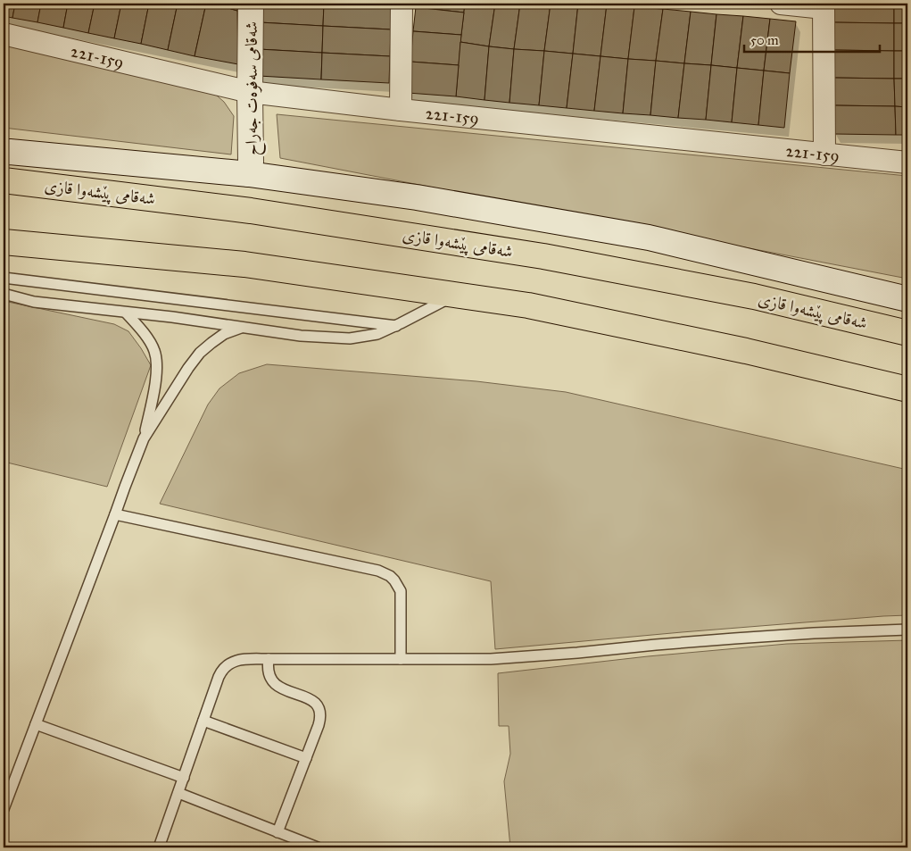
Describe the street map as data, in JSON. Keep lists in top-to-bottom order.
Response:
{
  "streets": {
    "highway": ["شەقامی پێشەوا قازی"],
    "main road": ["شەقامی سەفوەت جەراح"],
    "street": ["221-159"]
  },
  "crossings": [
    ["221-159", "شەقامی سەفوەت جەراح"]
  ],
  "scale_bar": "50 m"
}
